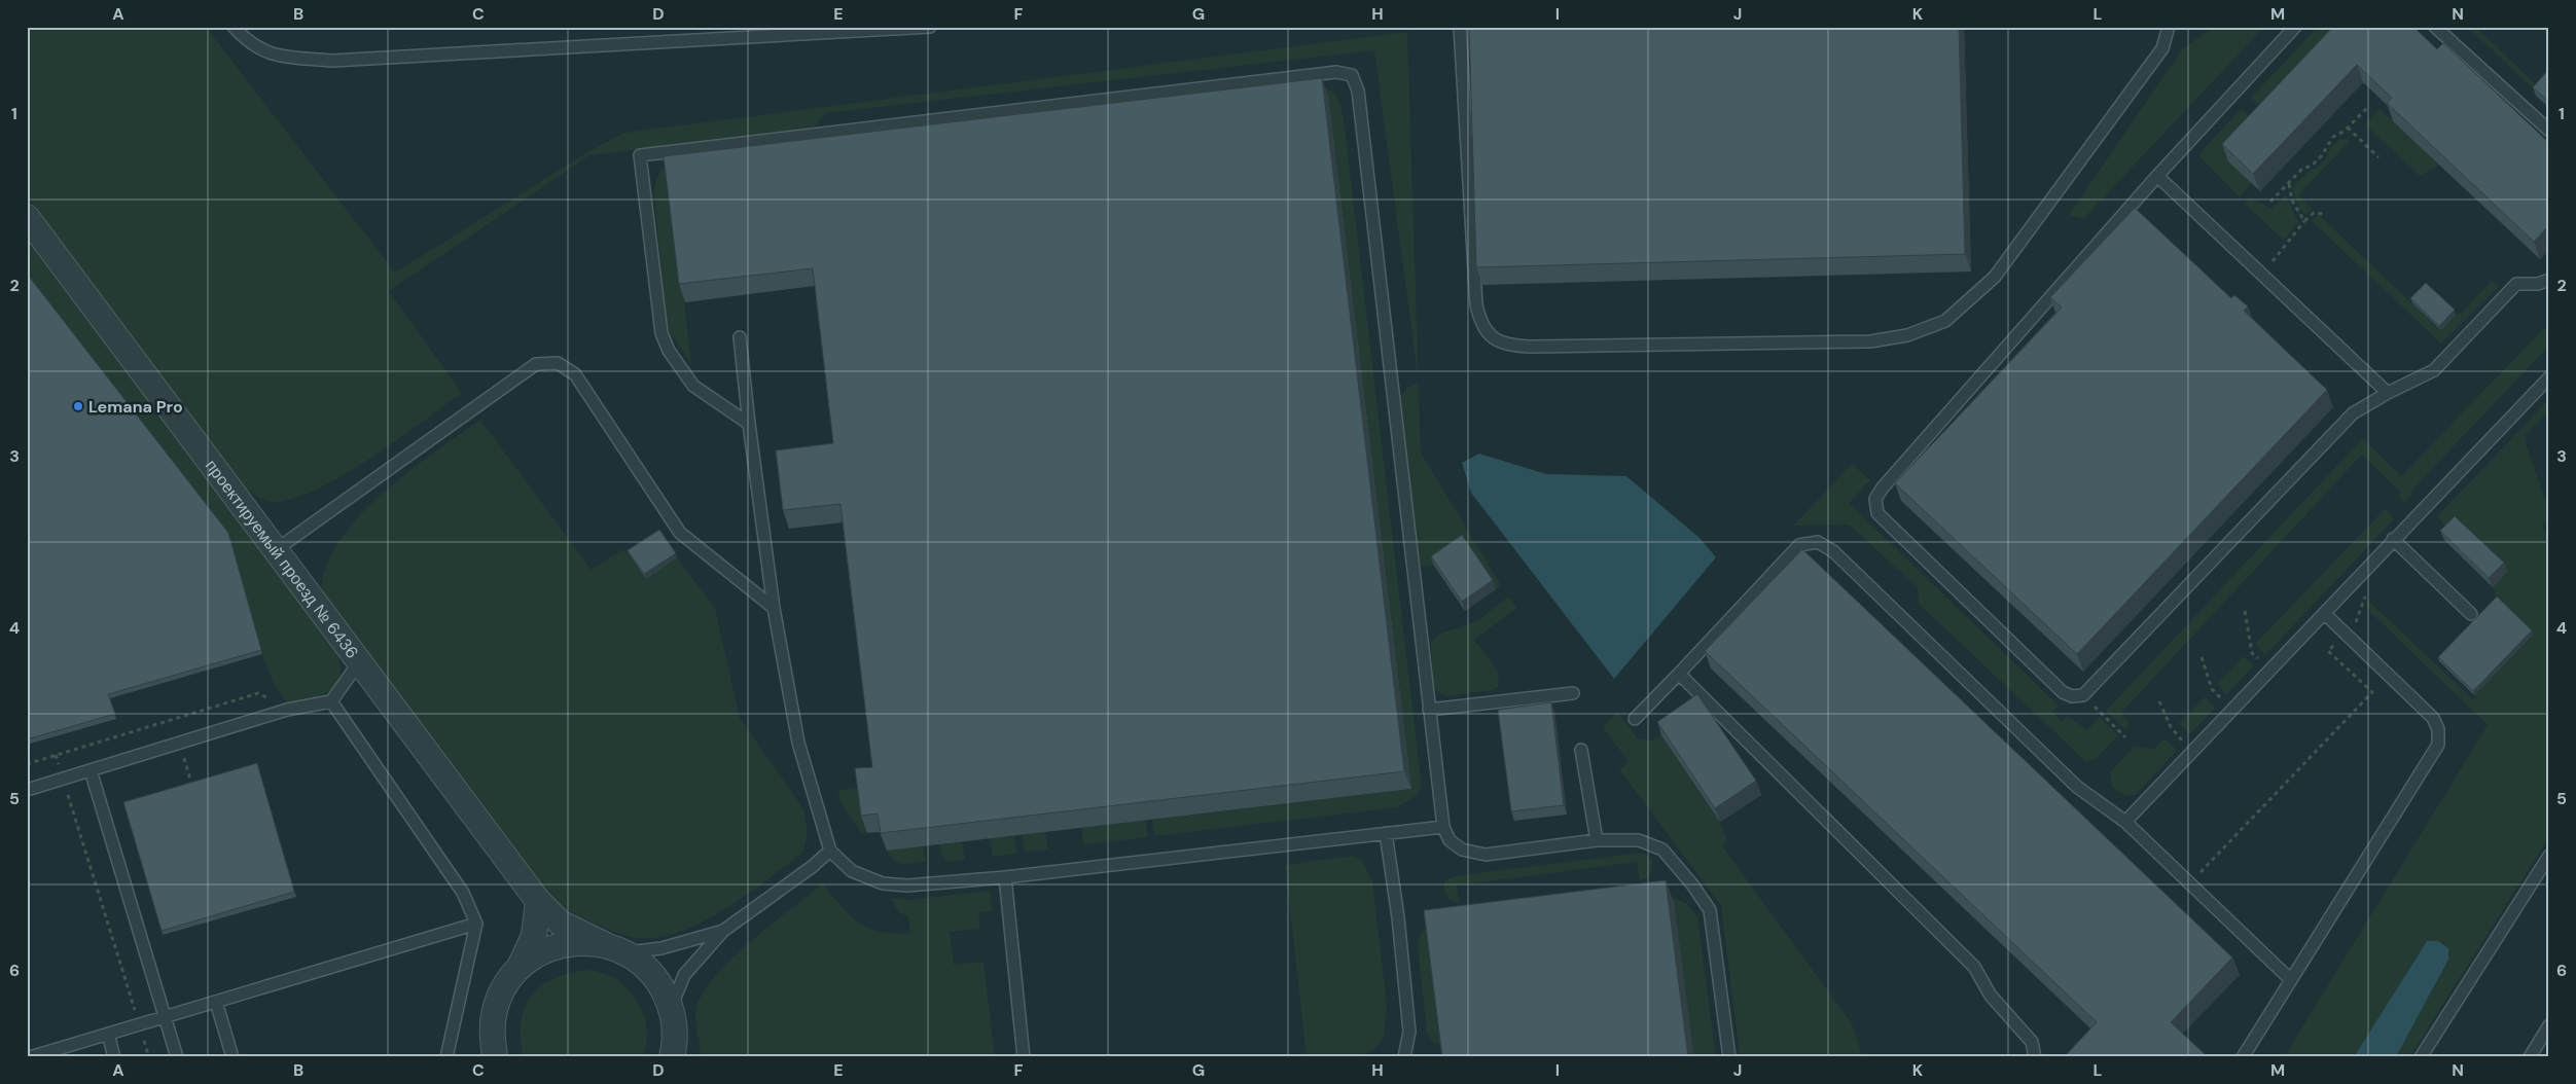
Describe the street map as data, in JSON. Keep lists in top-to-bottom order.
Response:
{
  "streets": {
    "street": ["проектируемый проезд № 6436"]
  },
  "places": ["Lemana Pro"],
  "grid": {
    "columns": [
      "A",
      "B",
      "C",
      "D",
      "E",
      "F",
      "G",
      "H",
      "I",
      "J",
      "K",
      "L",
      "M",
      "N"
    ],
    "rows": [
      "1",
      "2",
      "3",
      "4",
      "5",
      "6"
    ]
  }
}
